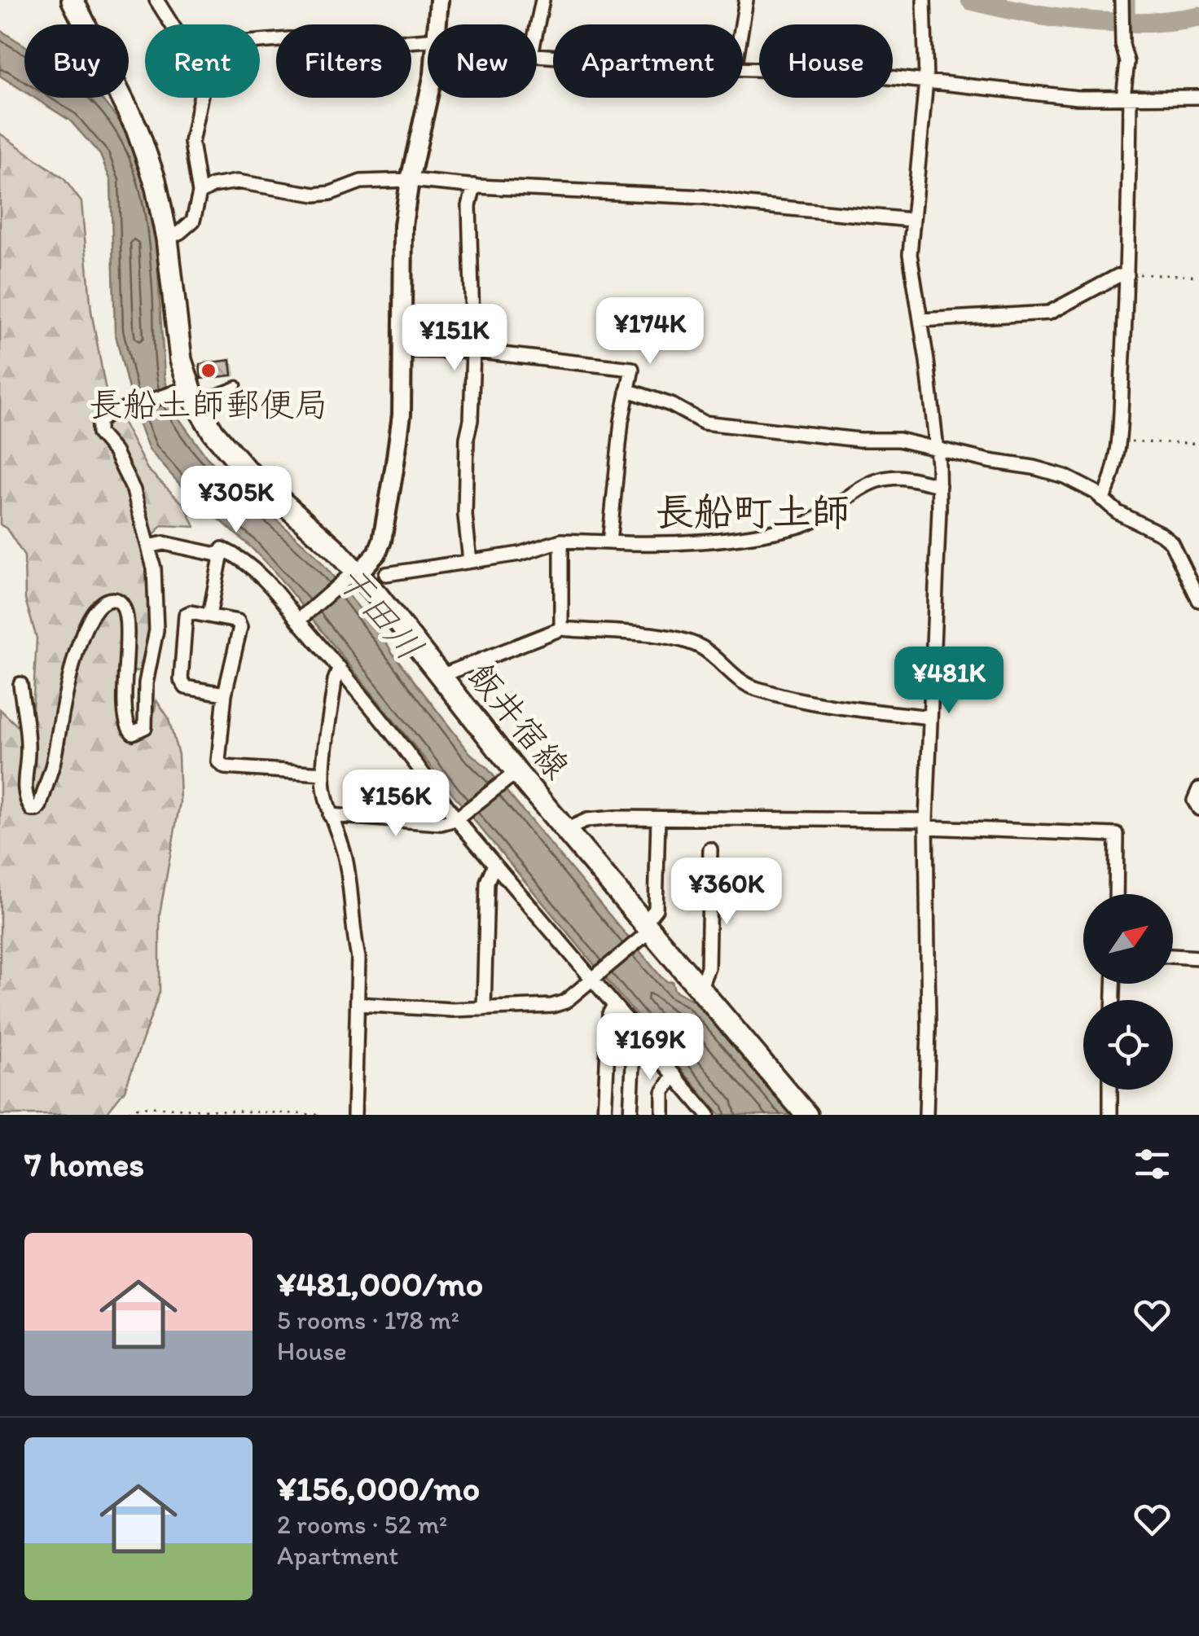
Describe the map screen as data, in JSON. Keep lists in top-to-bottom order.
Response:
{
  "streets": {
    "main road": ["飯井宿線"]
  },
  "districts": ["長船町土師"],
  "water": ["干田川"],
  "places": ["長船土師郵便局"],
  "north": "top right",
  "page": {
    "chip": [
      "Buy",
      "Rent",
      "Filters",
      "New",
      "Apartment",
      "House"
    ],
    "price": [
      "¥174K",
      "¥151K",
      "¥305K",
      "¥481K",
      "¥156K",
      "¥360K",
      "¥169K"
    ],
    "heading": "7 homes",
    "list": [
      {
        "name": "¥481,000/mo",
        "note": "5 rooms · 178 m² · House"
      },
      {
        "name": "¥156,000/mo",
        "note": "2 rooms · 52 m² · Apartment"
      }
    ]
  }
}
